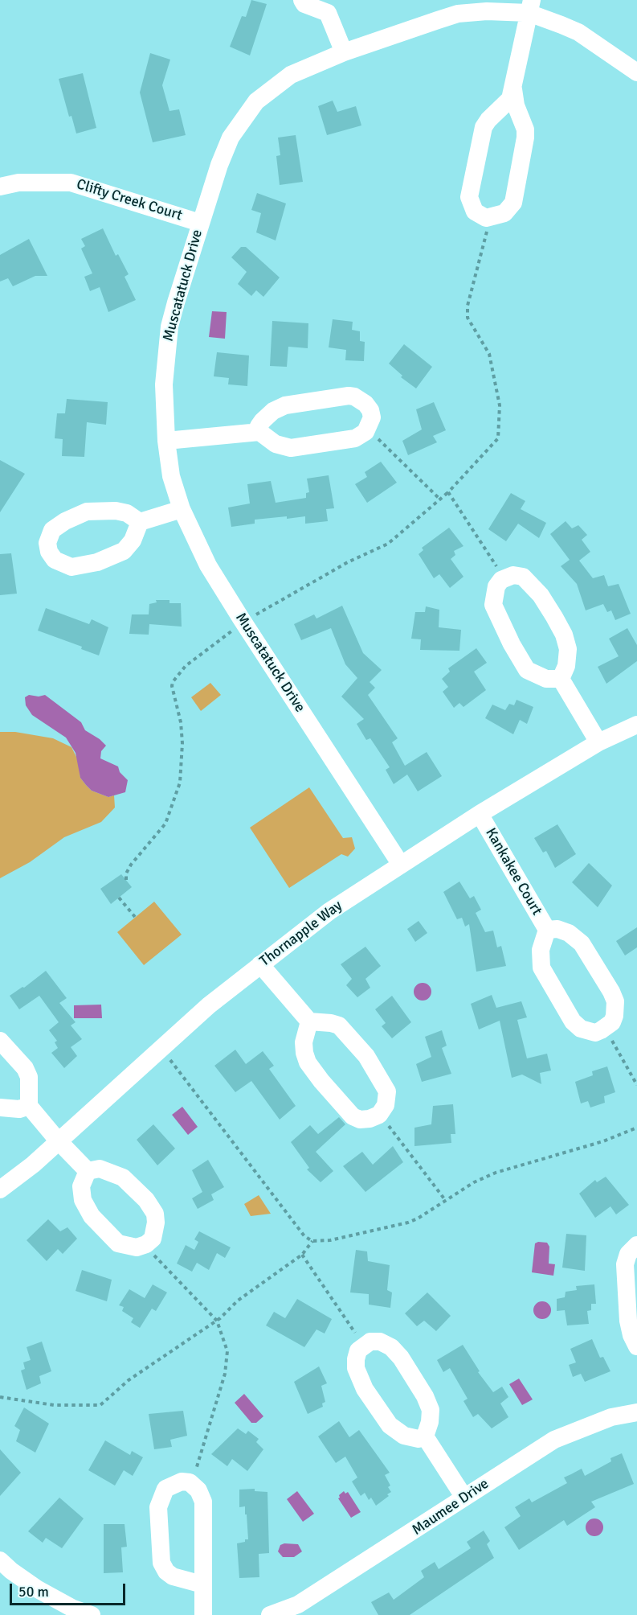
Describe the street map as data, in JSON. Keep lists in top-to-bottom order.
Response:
{
  "streets": {
    "street": [
      "Clifty Creek Court",
      "Muscatatuck Drive",
      "Kankakee Court",
      "Thornapple Way",
      "Maumee Drive"
    ]
  },
  "crossings": [
    ["Clifty Creek Court", "Muscatatuck Drive"],
    ["Muscatatuck Drive", "Thornapple Way"],
    ["Kankakee Court", "Thornapple Way"]
  ],
  "scale_bar": "50 m"
}
